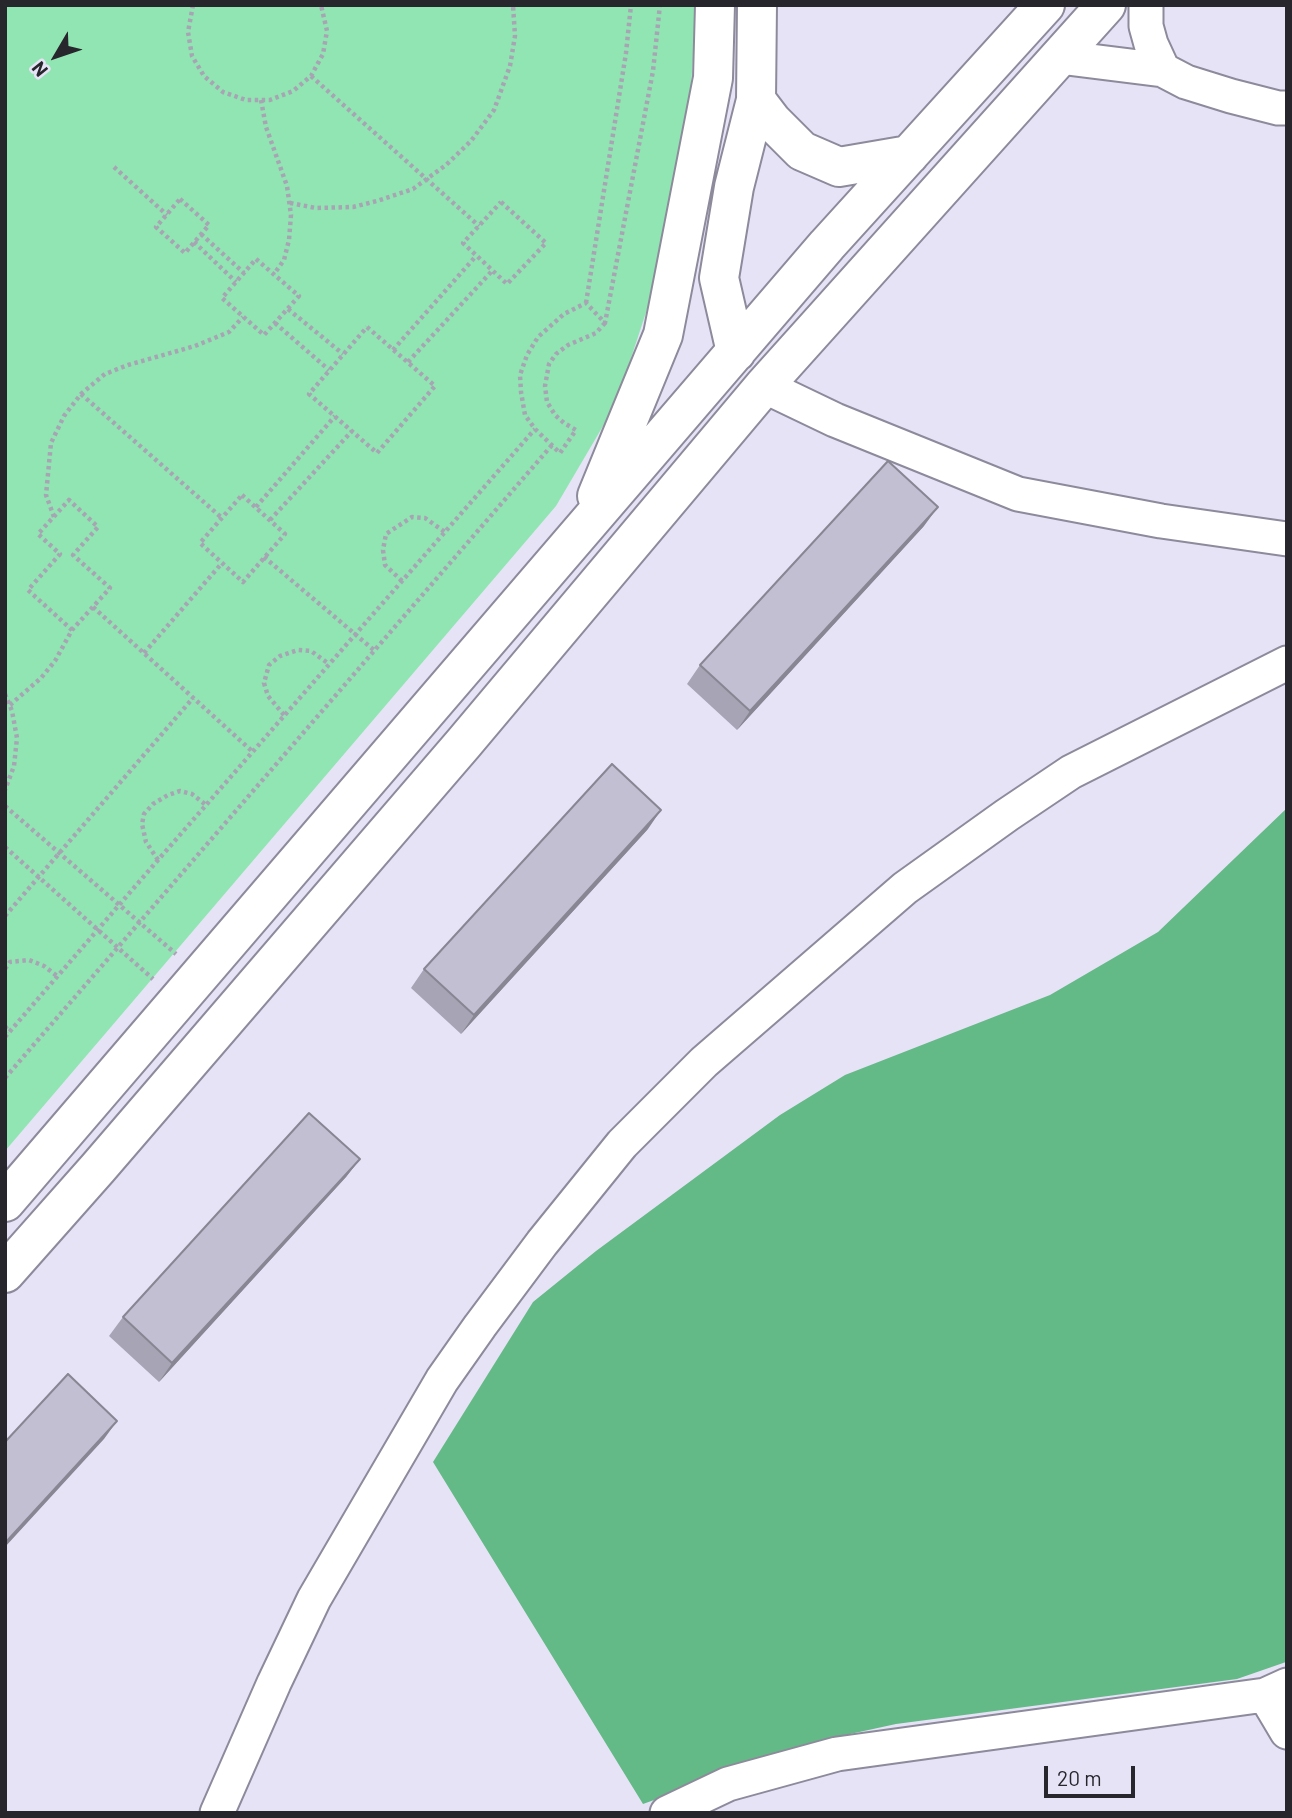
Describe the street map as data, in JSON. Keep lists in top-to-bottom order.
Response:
{
  "scale_bar": "20 m",
  "north": "bottom left"
}
